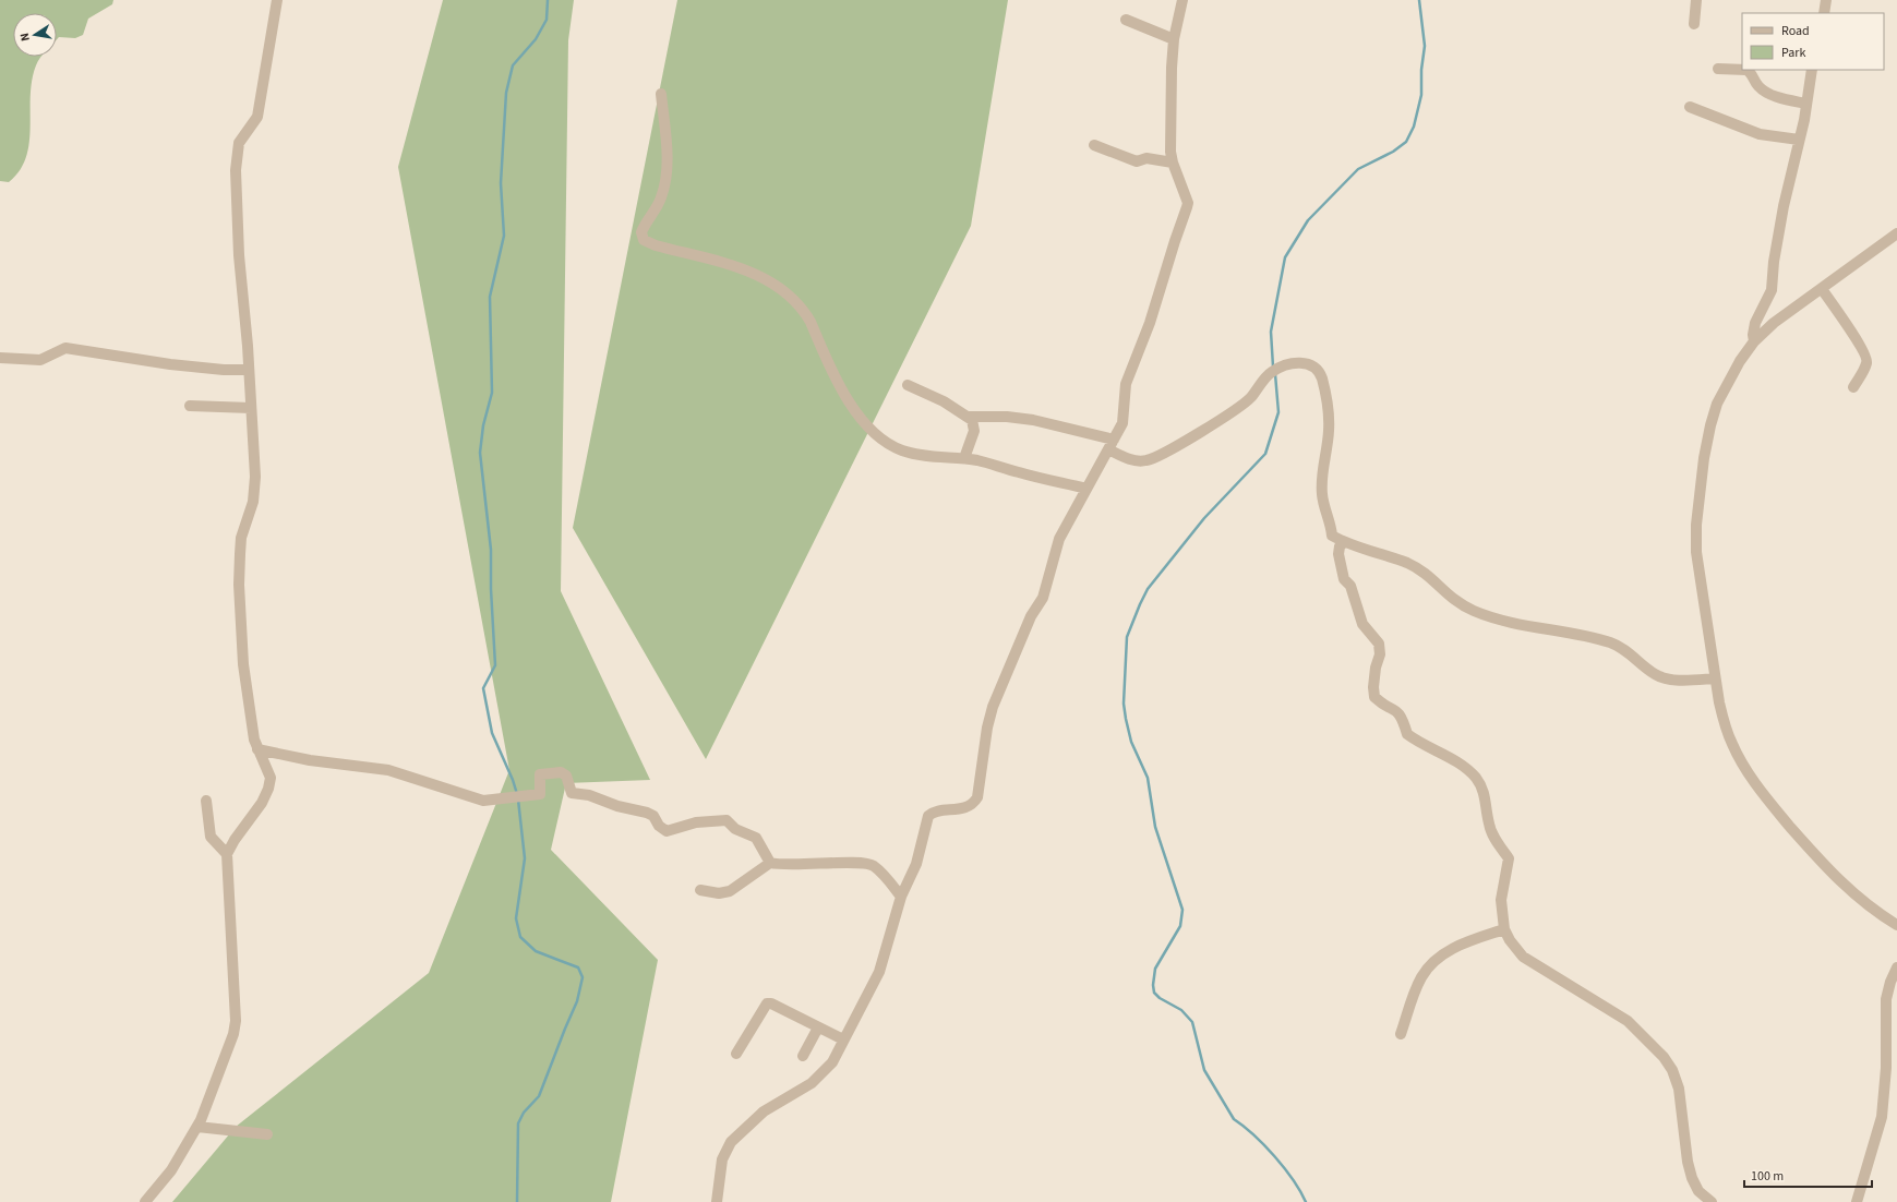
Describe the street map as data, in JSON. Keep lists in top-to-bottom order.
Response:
{
  "legend": ["Road", "Park"],
  "scale_bar": "100 m",
  "north": "left"
}
